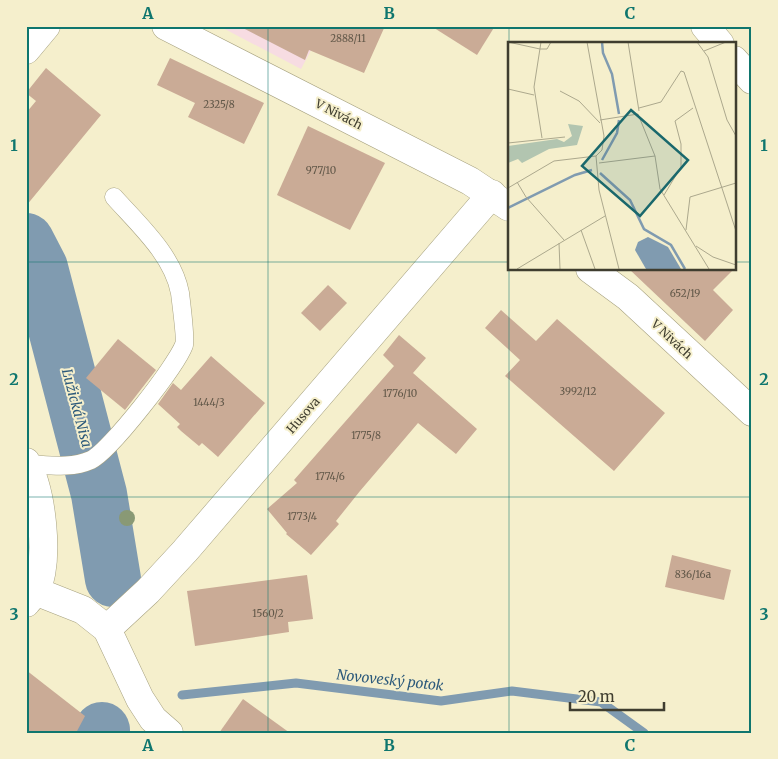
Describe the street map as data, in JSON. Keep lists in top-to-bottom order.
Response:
{
  "streets": {
    "street": ["V Nivách", "Husova"]
  },
  "crossings": [
    ["V Nivách", "Husova"]
  ],
  "water": ["Lužická Nisa", "Novoveský potok"],
  "house_numbers": [
    "2888/11",
    "2325/8",
    "977/10",
    "652/19",
    "3992/12",
    "1776/10",
    "1444/3",
    "1775/8",
    "1774/6",
    "1773/4",
    "836/16a",
    "1560/2"
  ],
  "scale_bar": "20 m",
  "grid": {
    "columns": ["A", "B", "C"],
    "rows": ["1", "2", "3"]
  }
}
